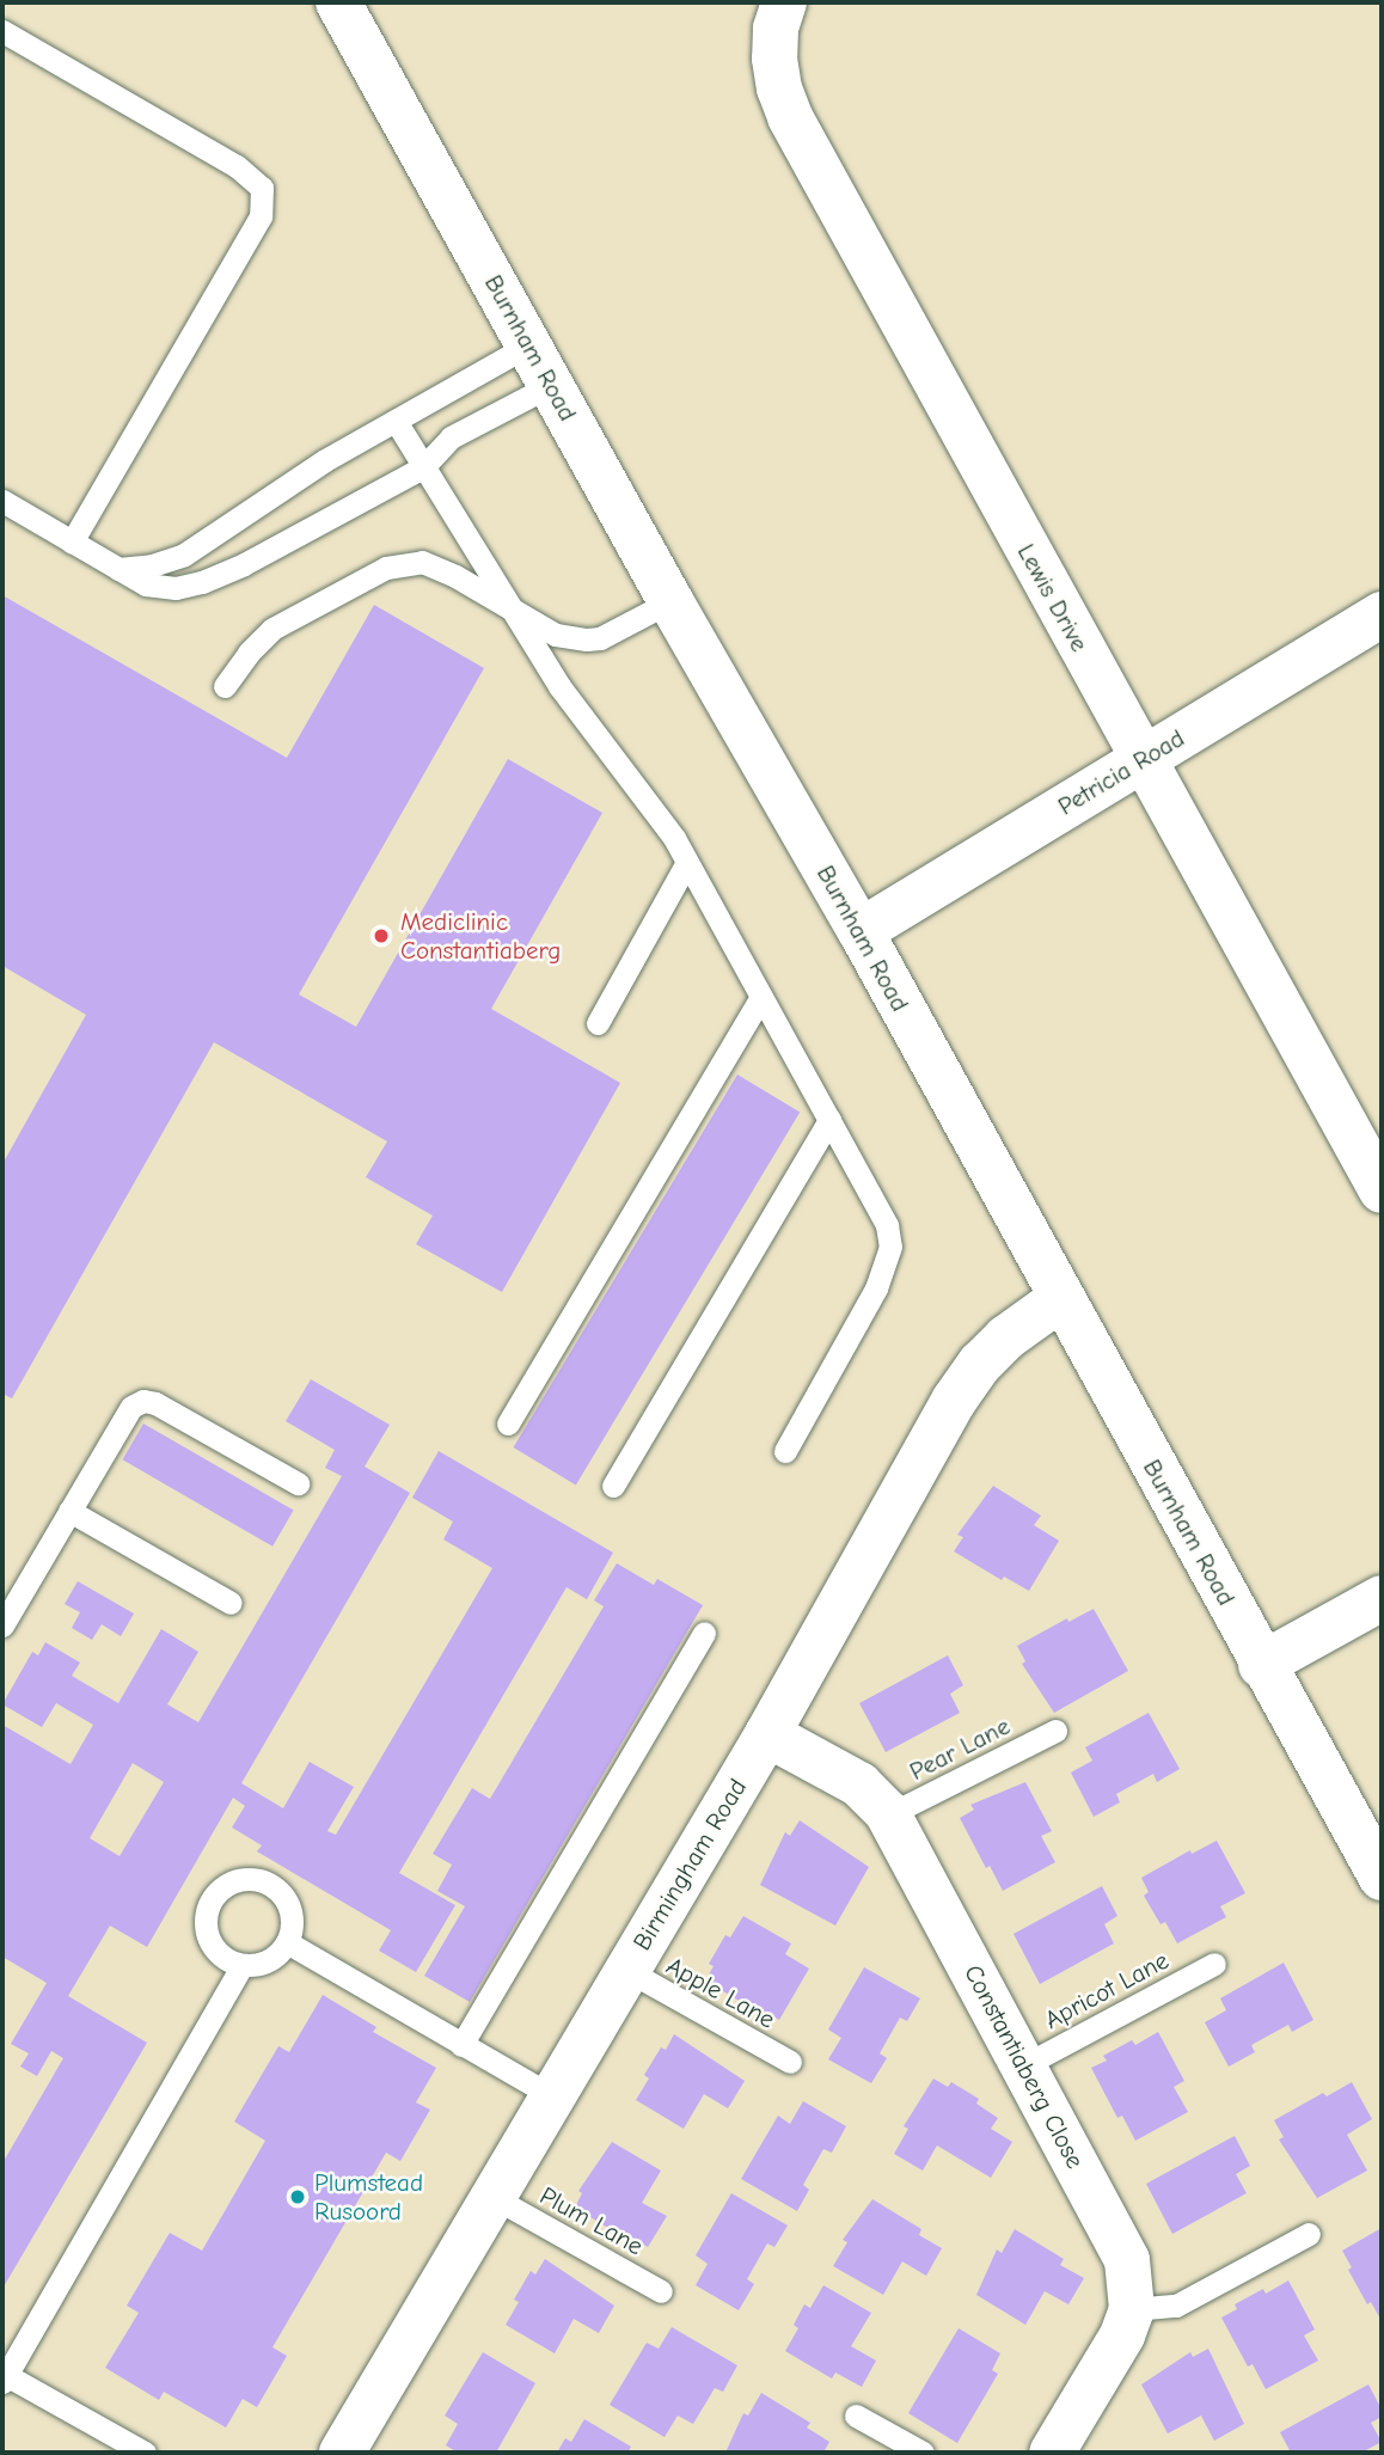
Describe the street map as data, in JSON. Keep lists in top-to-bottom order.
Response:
{
  "streets": {
    "street": [
      "Burnham Road",
      "Lewis Drive",
      "Petricia Road",
      "Birmingham Road",
      "Constantiaberg Close"
    ],
    "lane": [
      "Pear Lane",
      "Apricot Lane",
      "Apple Lane",
      "Plum Lane"
    ]
  },
  "crossings": [
    ["Burnham Road", "Petricia Road"],
    ["Burnham Road", "Birmingham Road"],
    ["Lewis Drive", "Petricia Road"],
    ["Pear Lane", "Constantiaberg Close"],
    ["Birmingham Road", "Apple Lane"],
    ["Birmingham Road", "Constantiaberg Close"],
    ["Birmingham Road", "Plum Lane"],
    ["Apricot Lane", "Constantiaberg Close"]
  ],
  "places": ["Mediclinic Constantiaberg", "Plumstead Rusoord"]
}
